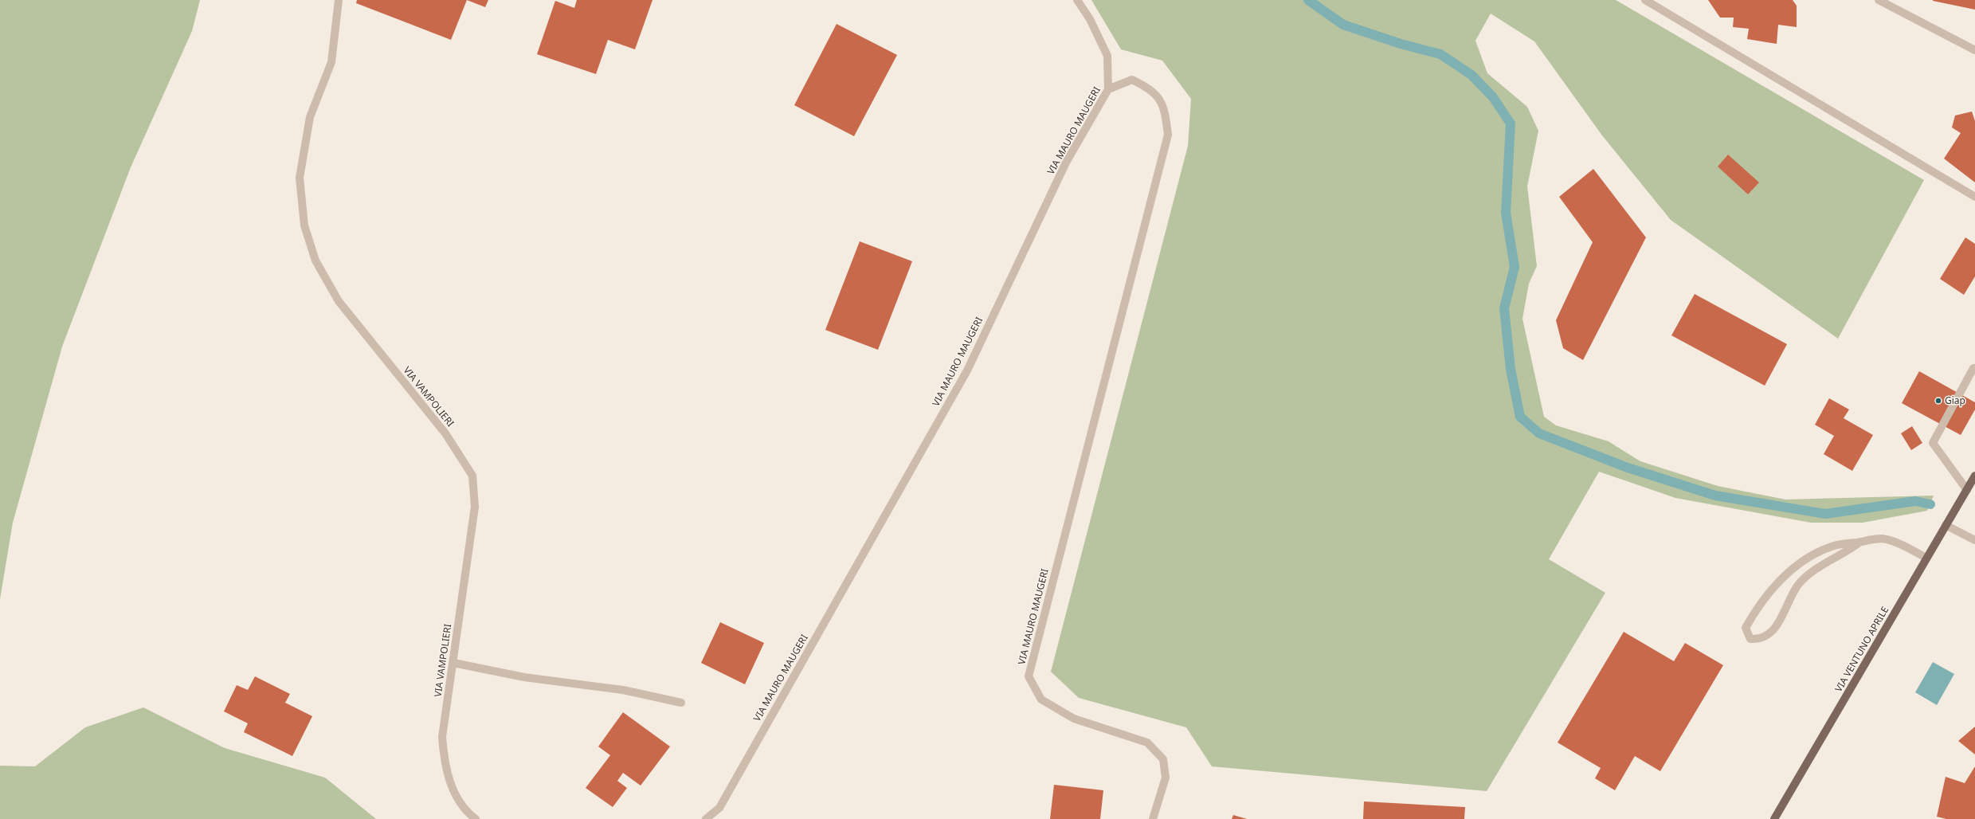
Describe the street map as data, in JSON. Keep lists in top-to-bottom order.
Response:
{
  "streets": {
    "main road": ["VIA VENTUNO APRILE"],
    "street": ["VIA MAURO MAUGERI", "VIA VAMPOLIERI"]
  },
  "places": ["Giap"]
}
